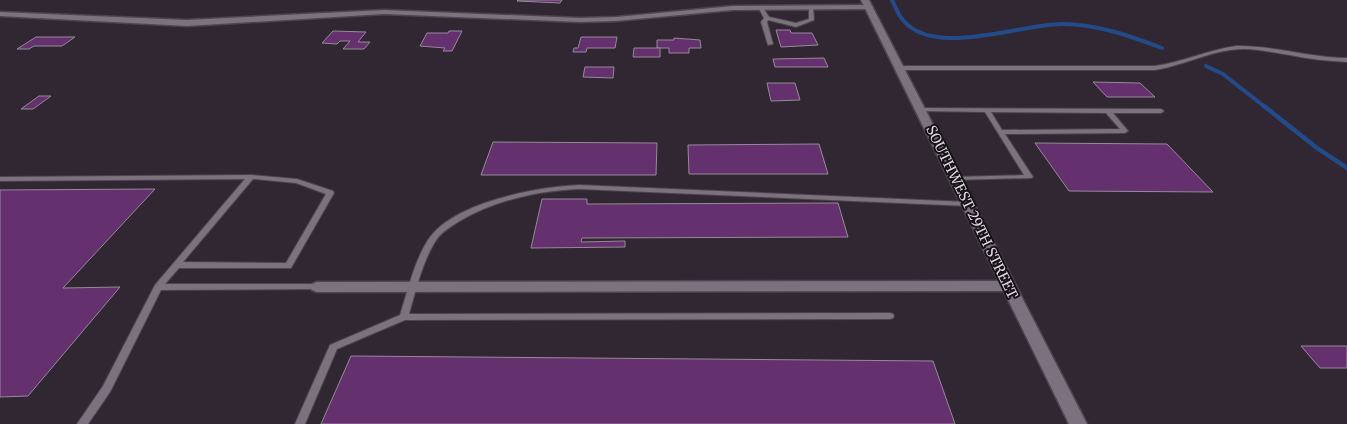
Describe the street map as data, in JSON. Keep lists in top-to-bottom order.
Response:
{
  "streets": {
    "street": ["SOUTHWEST 29TH STREET"]
  }
}
